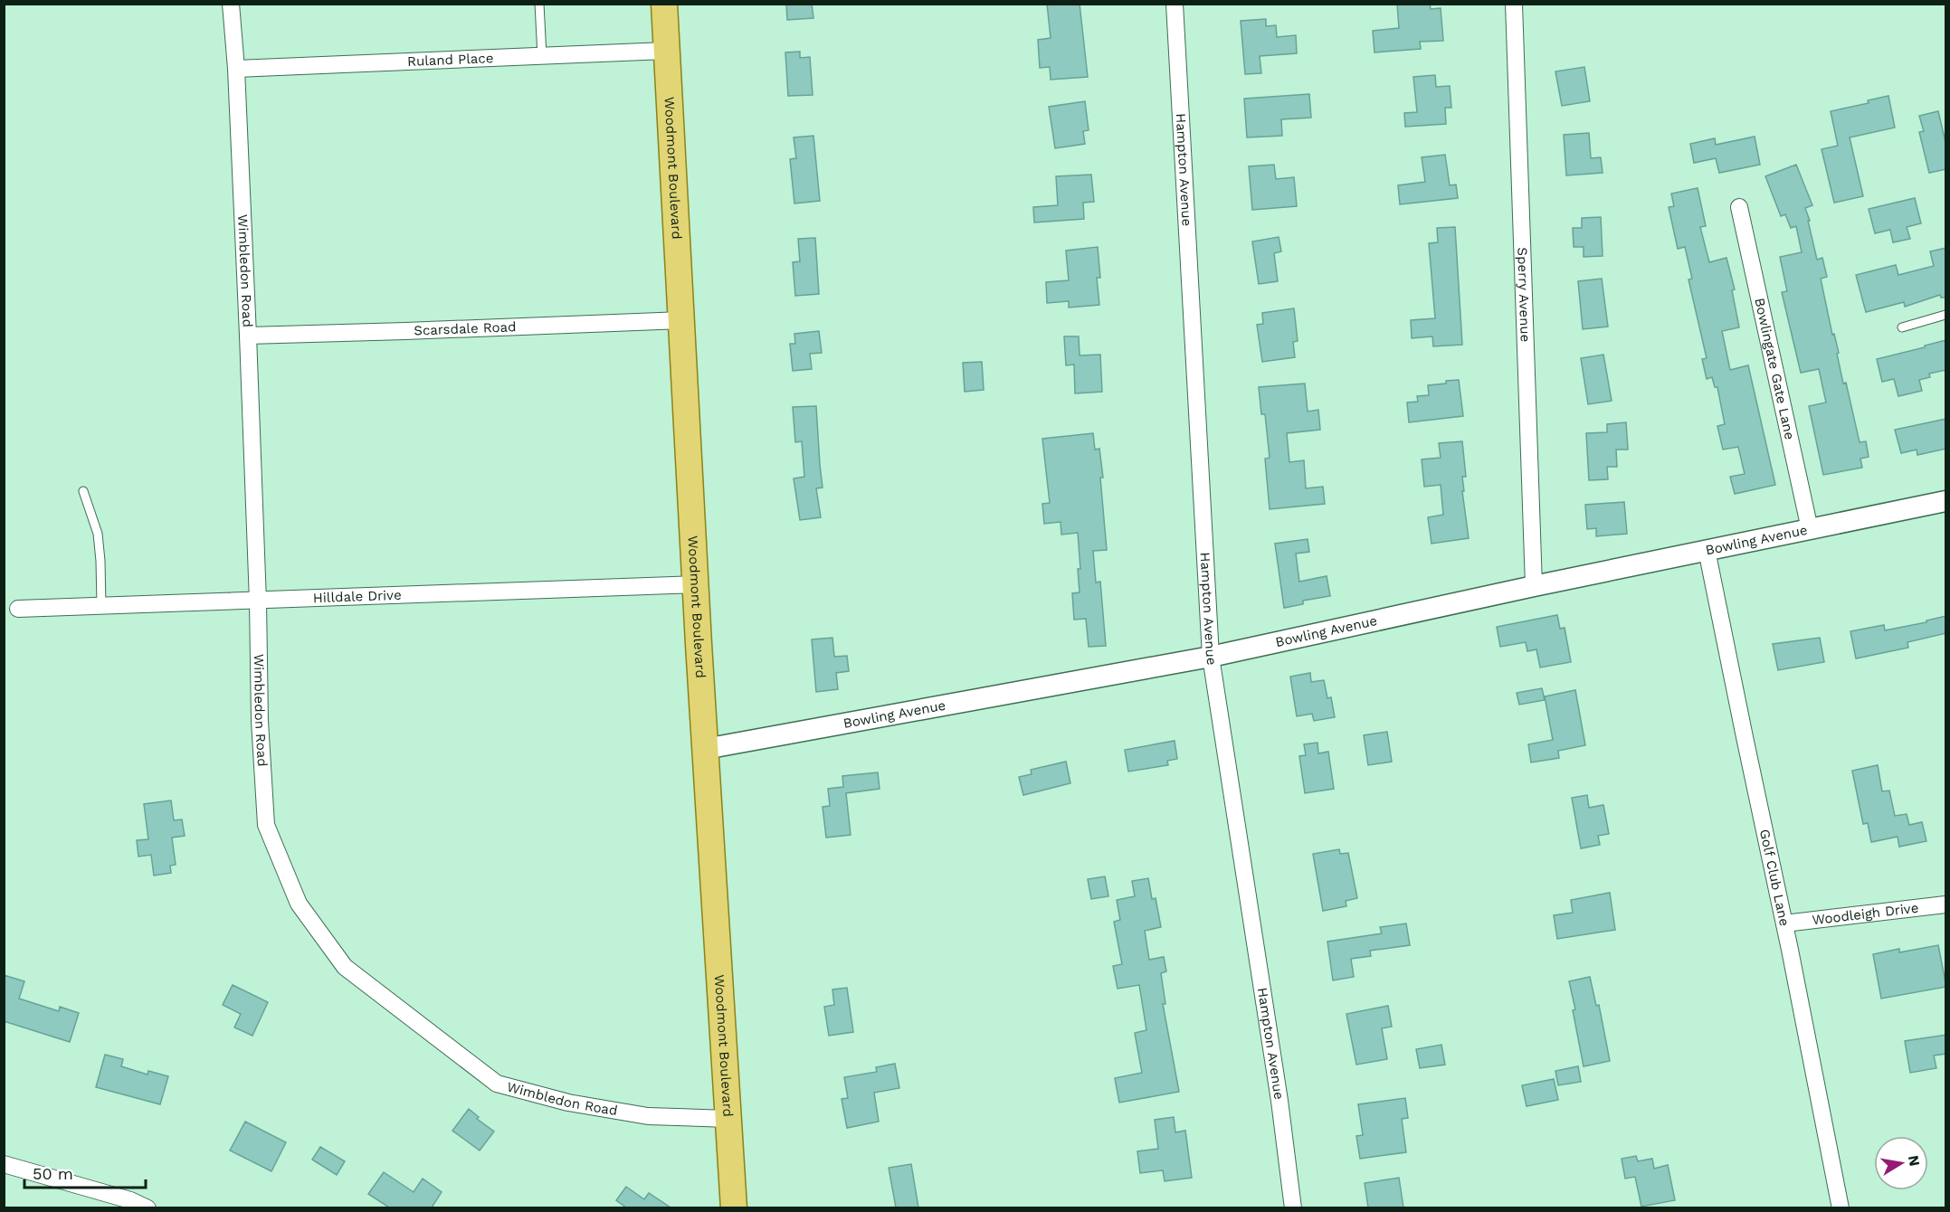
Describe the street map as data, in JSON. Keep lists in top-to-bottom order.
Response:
{
  "streets": {
    "main road": ["Woodmont Boulevard"],
    "street": [
      "Ruland Place",
      "Hampton Avenue",
      "Wimbledon Road",
      "Sperry Avenue",
      "Scarsdale Road",
      "Bowlingate Gate Lane",
      "Bowling Avenue",
      "Hilldale Drive",
      "Golf Club Lane",
      "Woodleigh Drive"
    ]
  },
  "crossings": [
    ["Ruland Place", "Woodmont Boulevard"],
    ["Ruland Place", "Wimbledon Road"],
    ["Woodmont Boulevard", "Wimbledon Road"],
    ["Woodmont Boulevard", "Scarsdale Road"],
    ["Woodmont Boulevard", "Bowling Avenue"],
    ["Woodmont Boulevard", "Hilldale Drive"],
    ["Hampton Avenue", "Bowling Avenue"],
    ["Wimbledon Road", "Scarsdale Road"],
    ["Wimbledon Road", "Hilldale Drive"],
    ["Sperry Avenue", "Bowling Avenue"],
    ["Bowlingate Gate Lane", "Bowling Avenue"],
    ["Bowling Avenue", "Golf Club Lane"],
    ["Golf Club Lane", "Woodleigh Drive"]
  ],
  "scale_bar": "50 m",
  "north": "right"
}
